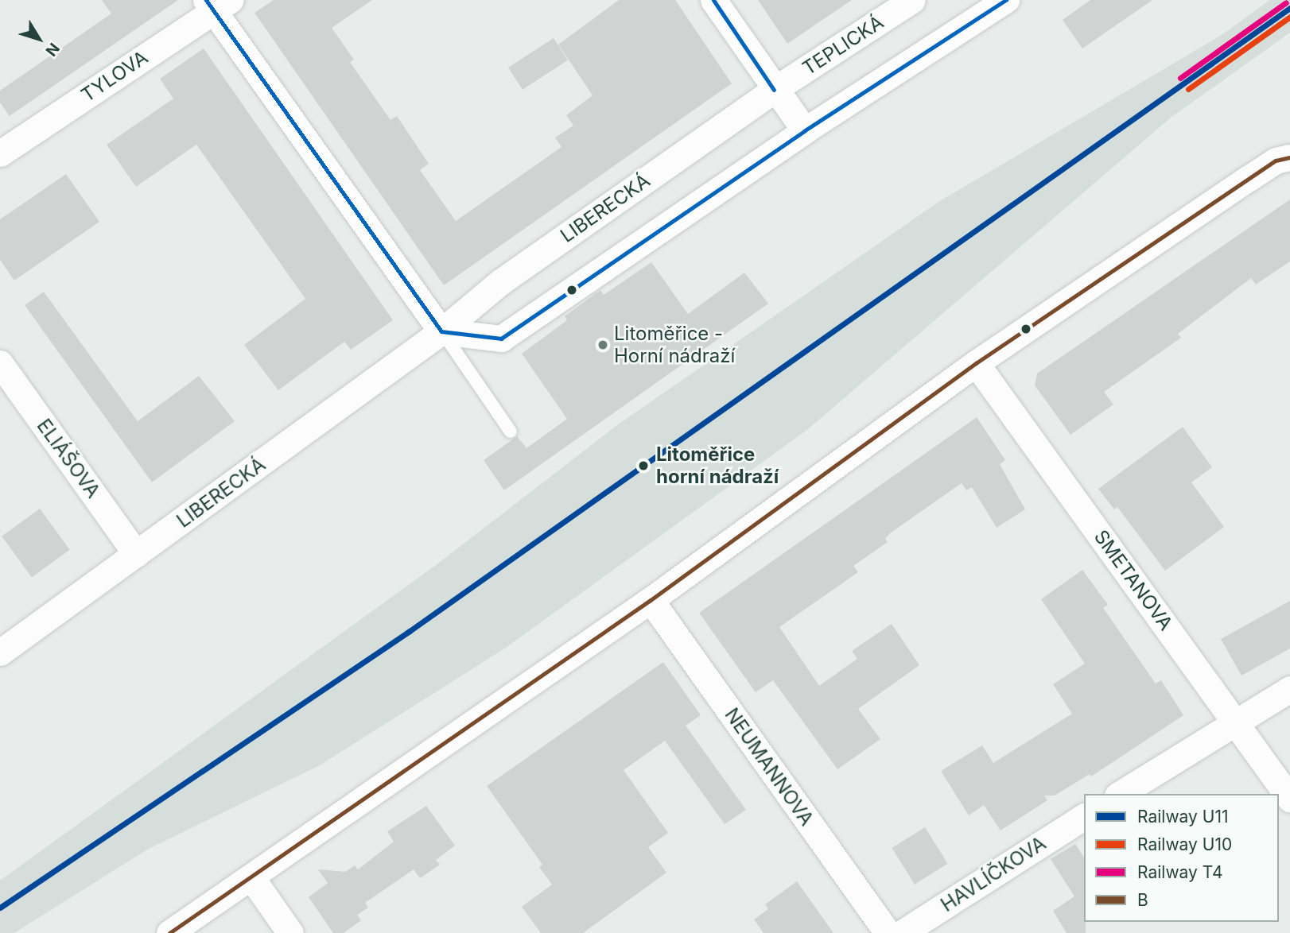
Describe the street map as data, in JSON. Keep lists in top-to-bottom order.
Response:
{
  "streets": {
    "street": [
      "TEPLICKÁ",
      "TYLOVA",
      "LIBERECKÁ",
      "ELIÁŠOVA",
      "SMETANOVA",
      "NEUMANNOVA",
      "HAVLÍČKOVA"
    ]
  },
  "crossings": [
    ["TEPLICKÁ", "LIBERECKÁ"],
    ["LIBERECKÁ", "ELIÁŠOVA"]
  ],
  "places": ["Litoměřice - Horní nádraží", "Litoměřice horní nádraží"],
  "lines": [
    "rail line T4",
    "rail line U11",
    "rail line U10",
    "transit line B"
  ],
  "legend": [
    "Railway U11",
    "Railway U10",
    "Railway T4",
    "B"
  ],
  "north": "bottom right"
}
